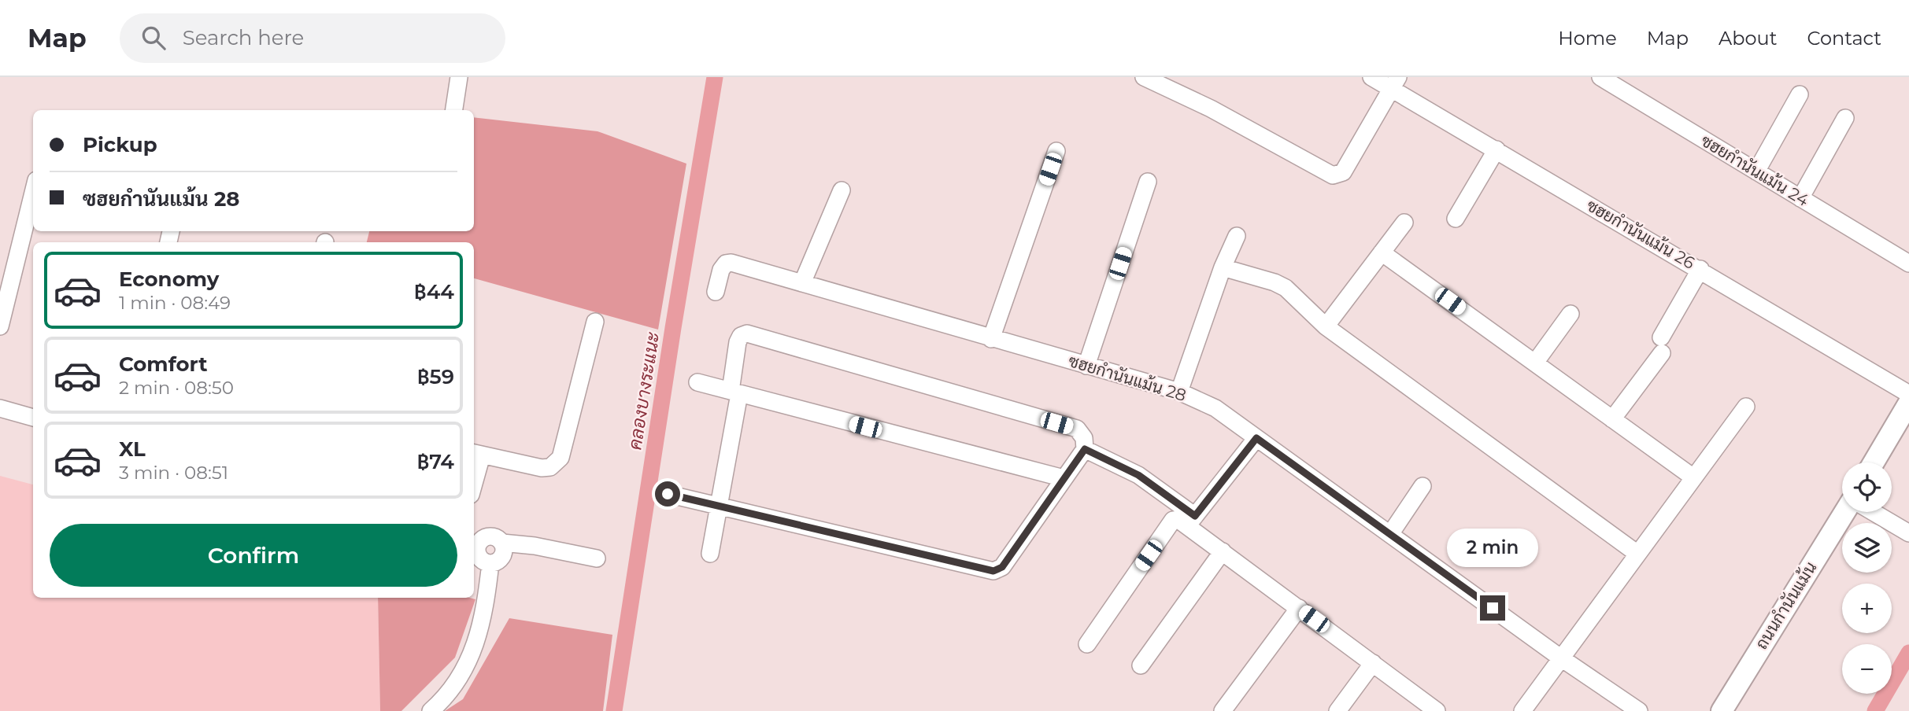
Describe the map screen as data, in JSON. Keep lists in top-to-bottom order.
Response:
{
  "streets": {
    "street": [
      "ซฮยกำนันแม้น 24",
      "ซฮยกำนันแม้น 26",
      "ซฮยกำนันแม้น 28",
      "ถนนกำนันแม้น"
    ]
  },
  "water": ["คลองบางระแนะ"],
  "page": {
    "header": "Map",
    "search": "Search here",
    "nav": [
      "Home",
      "Map",
      "About",
      "Contact"
    ],
    "banner": ["Pickup", "ซฮยกำนันแม้น 28"],
    "list": [
      {
        "name": "Economy",
        "note": "1 min · 08:49",
        "value": "฿44"
      },
      {
        "name": "Comfort",
        "note": "2 min · 08:50",
        "value": "฿59"
      },
      {
        "name": "XL",
        "note": "3 min · 08:51",
        "value": "฿74"
      }
    ],
    "map_buttons": ["+", "−"],
    "buttons": "Confirm",
    "bubble": "2 min"
  }
}
